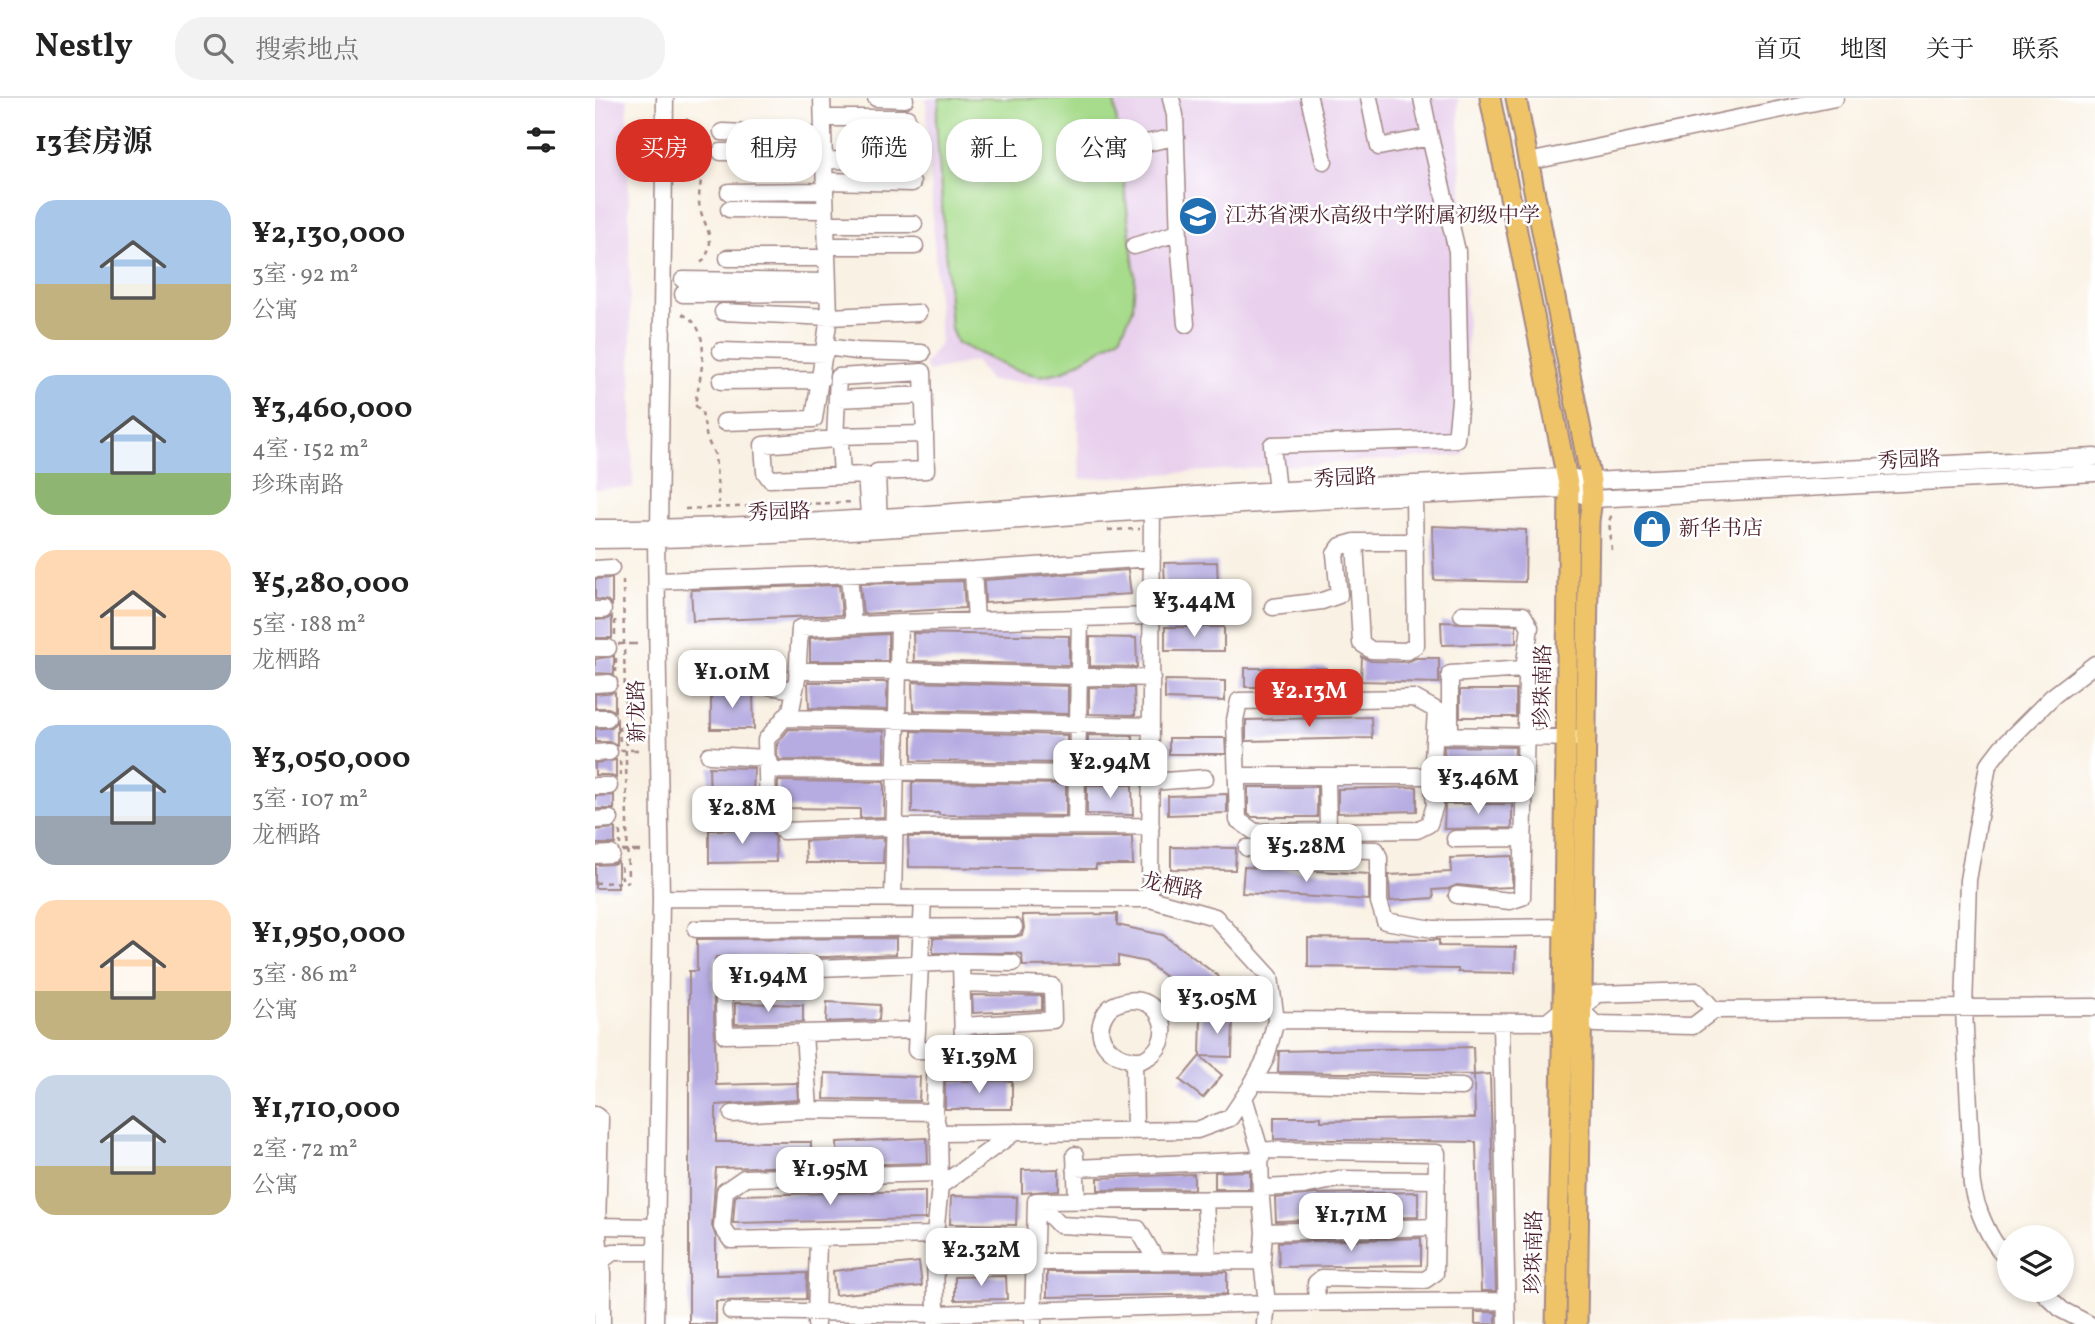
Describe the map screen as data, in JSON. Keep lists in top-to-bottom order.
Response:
{
  "streets": {
    "main road": ["珍珠南路"],
    "street": ["秀园路", "新龙路", "龙栖路"]
  },
  "crossings": [
    ["秀园路", "珍珠南路"],
    ["秀园路", "新龙路"],
    ["新龙路", "龙栖路"]
  ],
  "places": {
    "school or university": ["江苏省溧水高级中学附属初级中学"],
    "shop": ["新华书店"]
  },
  "page": {
    "header": "Nestly",
    "search": "搜索地点",
    "nav": [
      "首页",
      "地图",
      "关于",
      "联系"
    ],
    "heading": "13套房源",
    "chip": [
      "买房",
      "租房",
      "筛选",
      "新上",
      "公寓"
    ],
    "list": [
      {
        "name": "¥2,130,000",
        "note": "3室 · 92 m² · 公寓"
      },
      {
        "name": "¥3,460,000",
        "note": "4室 · 152 m² · 珍珠南路"
      },
      {
        "name": "¥5,280,000",
        "note": "5室 · 188 m² · 龙栖路"
      },
      {
        "name": "¥3,050,000",
        "note": "3室 · 107 m² · 龙栖路"
      },
      {
        "name": "¥1,950,000",
        "note": "3室 · 86 m² · 公寓"
      },
      {
        "name": "¥1,710,000",
        "note": "2室 · 72 m² · 公寓"
      }
    ],
    "price": [
      "¥3.44M",
      "¥1.01M",
      "¥2.13M",
      "¥2.94M",
      "¥3.46M",
      "¥2.8M",
      "¥5.28M",
      "¥1.94M",
      "¥3.05M",
      "¥1.39M",
      "¥1.95M",
      "¥1.71M",
      "¥2.32M"
    ]
  }
}
